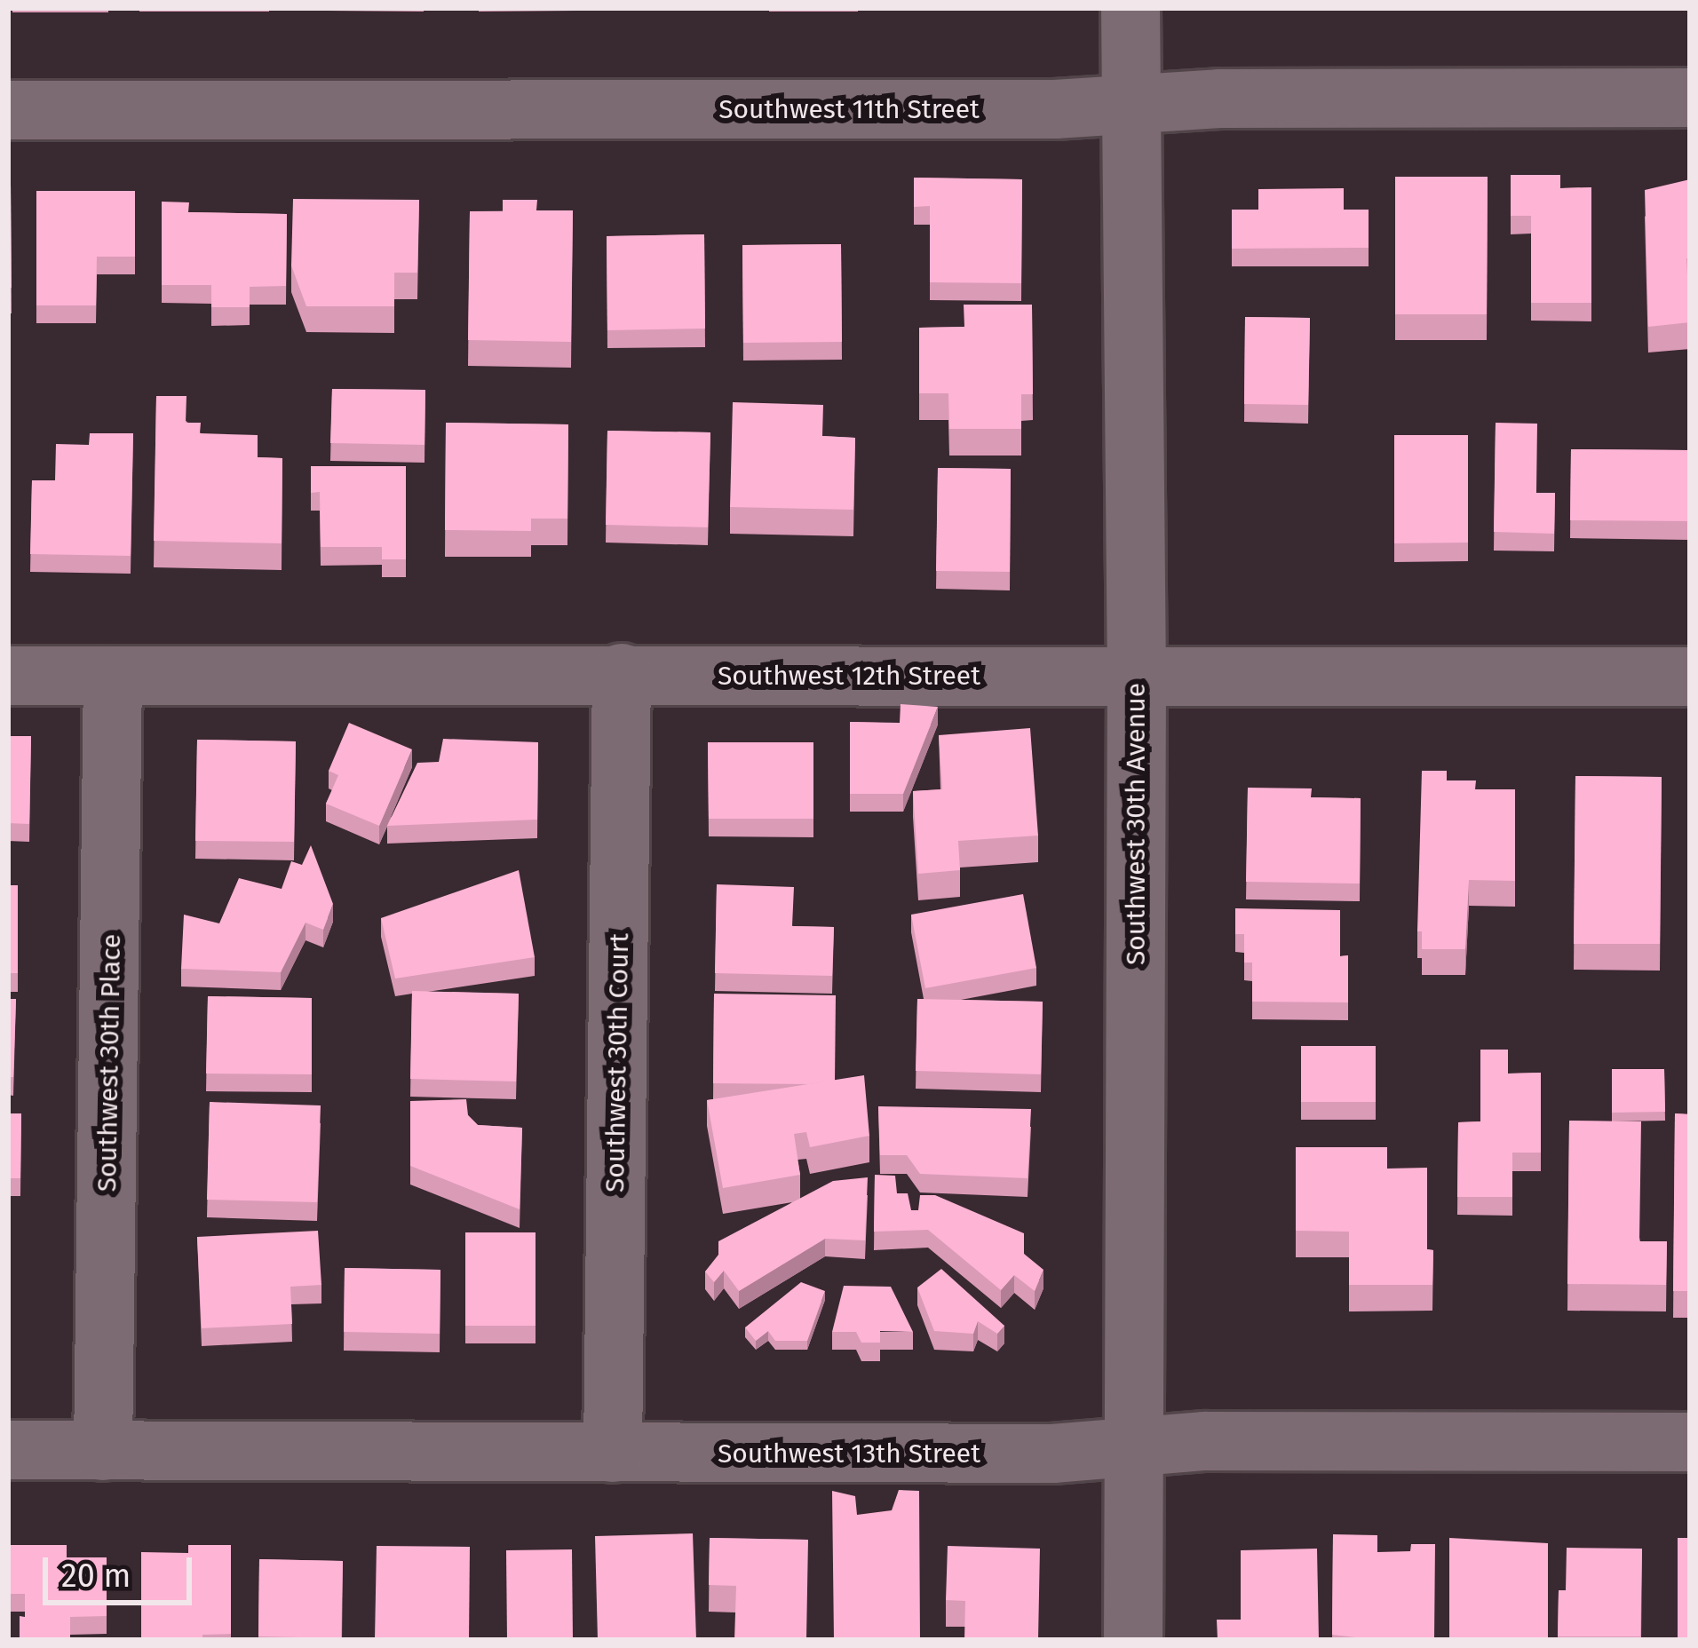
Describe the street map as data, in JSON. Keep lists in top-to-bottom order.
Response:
{
  "streets": {
    "street": [
      "Southwest 11th Street",
      "Southwest 12th Street",
      "Southwest 30th Avenue",
      "Southwest 30th Place",
      "Southwest 30th Court",
      "Southwest 13th Street"
    ]
  },
  "crossings": [
    ["Southwest 11th Street", "Southwest 30th Avenue"],
    ["Southwest 12th Street", "Southwest 30th Avenue"],
    ["Southwest 12th Street", "Southwest 30th Place"],
    ["Southwest 12th Street", "Southwest 30th Court"],
    ["Southwest 30th Avenue", "Southwest 13th Street"],
    ["Southwest 30th Place", "Southwest 13th Street"],
    ["Southwest 30th Court", "Southwest 13th Street"]
  ],
  "scale_bar": "20 m"
}
